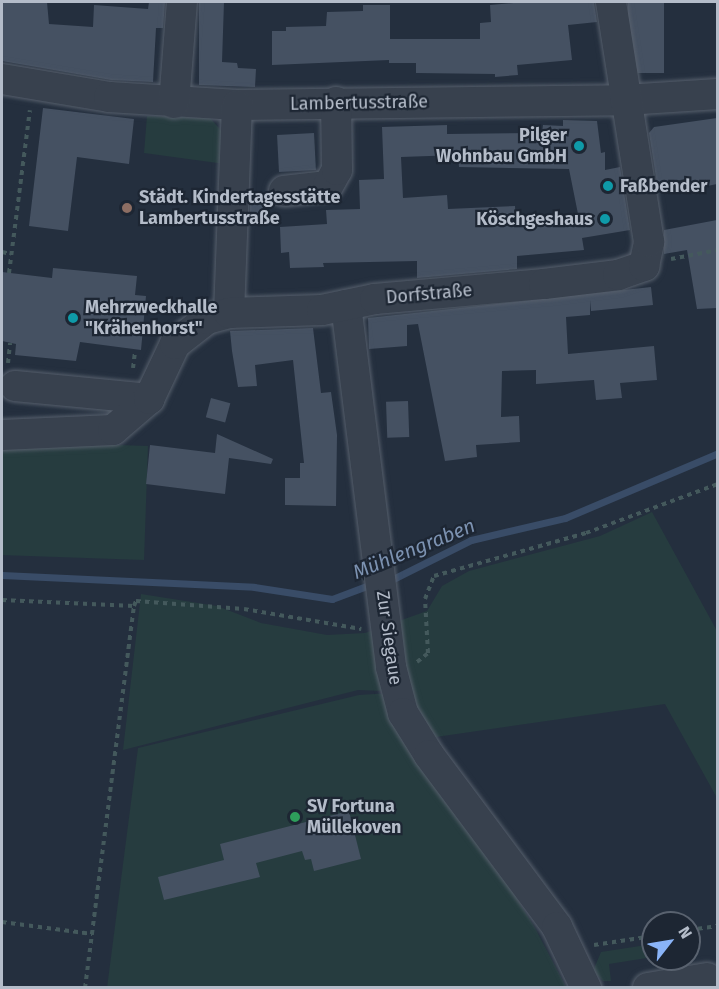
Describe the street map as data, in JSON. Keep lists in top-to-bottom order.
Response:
{
  "streets": {
    "street": ["Lambertusstraße", "Dorfstraße", "Zur Siegaue"]
  },
  "crossings": [
    ["Lambertusstraße", "Dorfstraße"],
    ["Dorfstraße", "Zur Siegaue"]
  ],
  "water": ["Mühlengraben"],
  "places": [
    "Pilger Wohnbau GmbH",
    "Faßbender",
    "Städt. Kindertagesstätte Lambertusstraße",
    "Köschgeshaus",
    "Mehrzweckhalle \"Krähenhorst\"",
    "SV Fortuna Müllekoven"
  ],
  "north": "top right"
}
